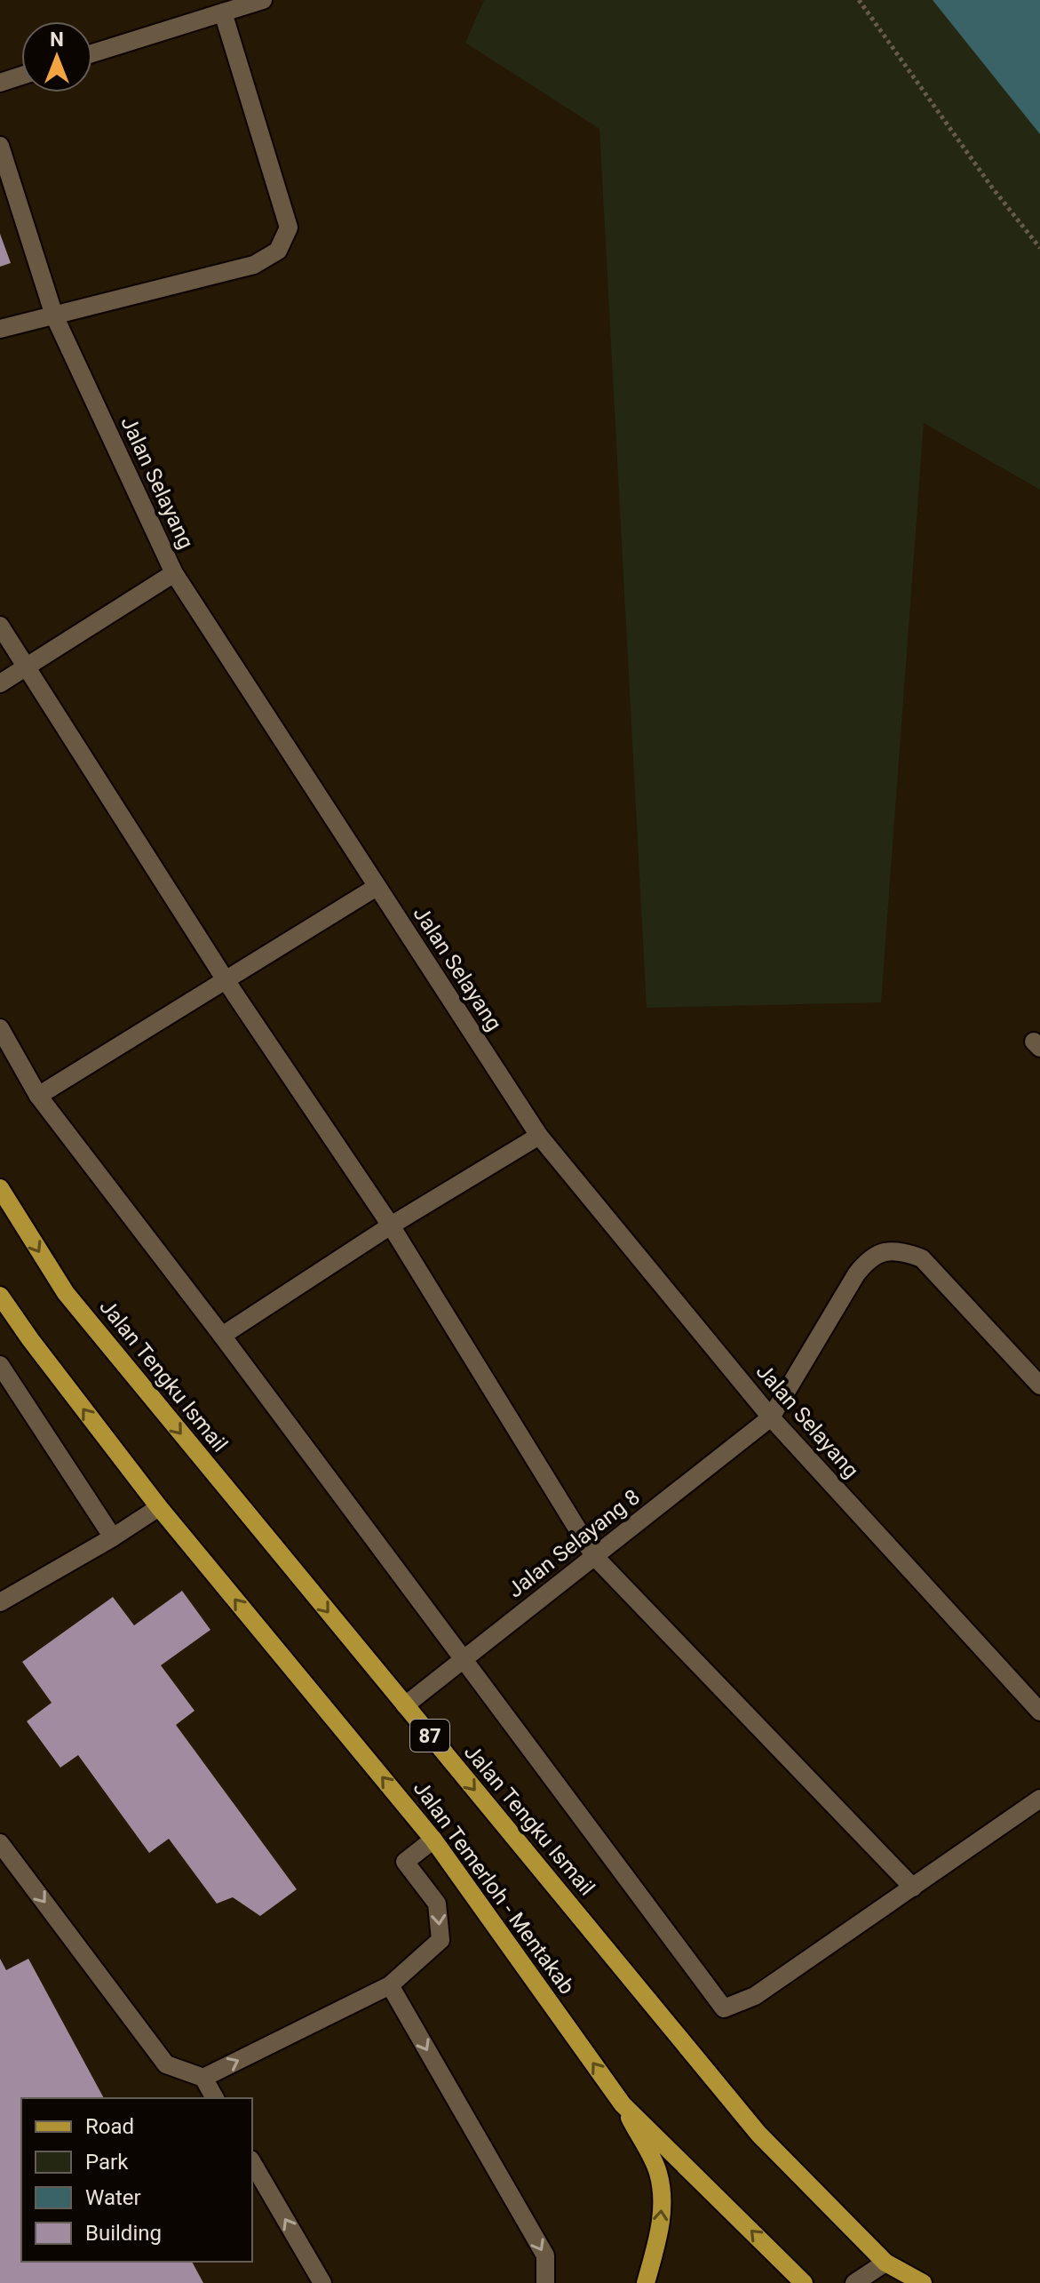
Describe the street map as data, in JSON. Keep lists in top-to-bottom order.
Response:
{
  "streets": {
    "main road": ["Jalan Tengku Ismail", "87", "Jalan Temerloh - Mentakab"],
    "street": ["Jalan Selayang", "Jalan Selayang 8"]
  },
  "crossings": [
    ["Jalan Selayang", "Jalan Selayang 8"],
    ["Jalan Tengku Ismail", "Jalan Selayang 8"]
  ],
  "one_way": ["Jalan Tengku Ismail", "Jalan Temerloh - Mentakab"],
  "legend": [
    "Road",
    "Park",
    "Water",
    "Building"
  ],
  "north": "top"
}
